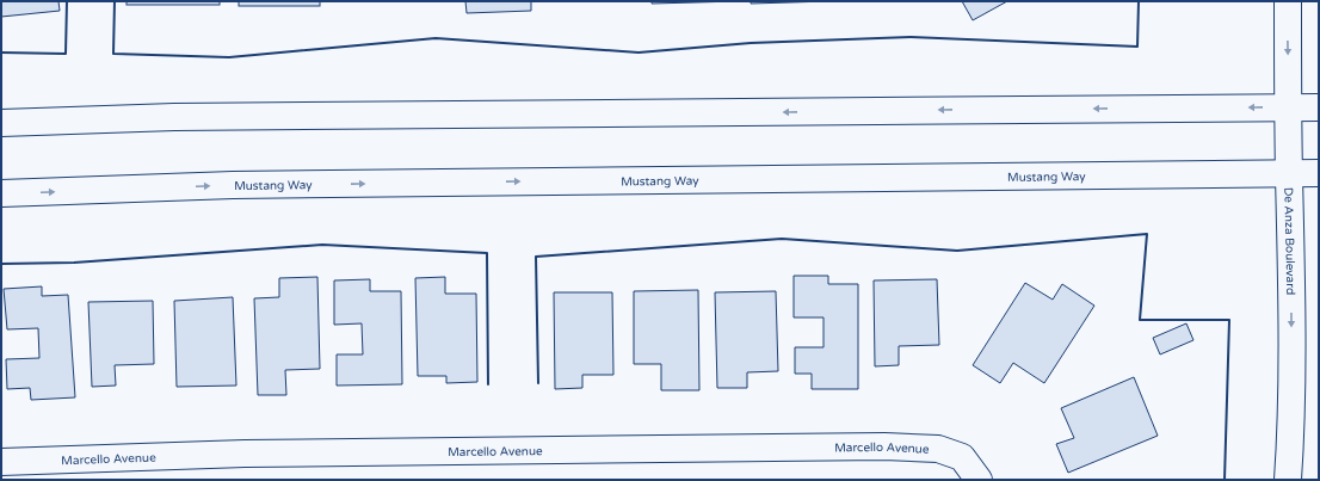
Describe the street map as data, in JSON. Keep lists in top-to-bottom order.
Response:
{
  "streets": {
    "street": ["Mustang Way", "De Anza Boulevard", "Marcello Avenue"]
  },
  "crossings": [
    ["Mustang Way", "De Anza Boulevard"]
  ],
  "one_way": ["De Anza Boulevard"]
}
